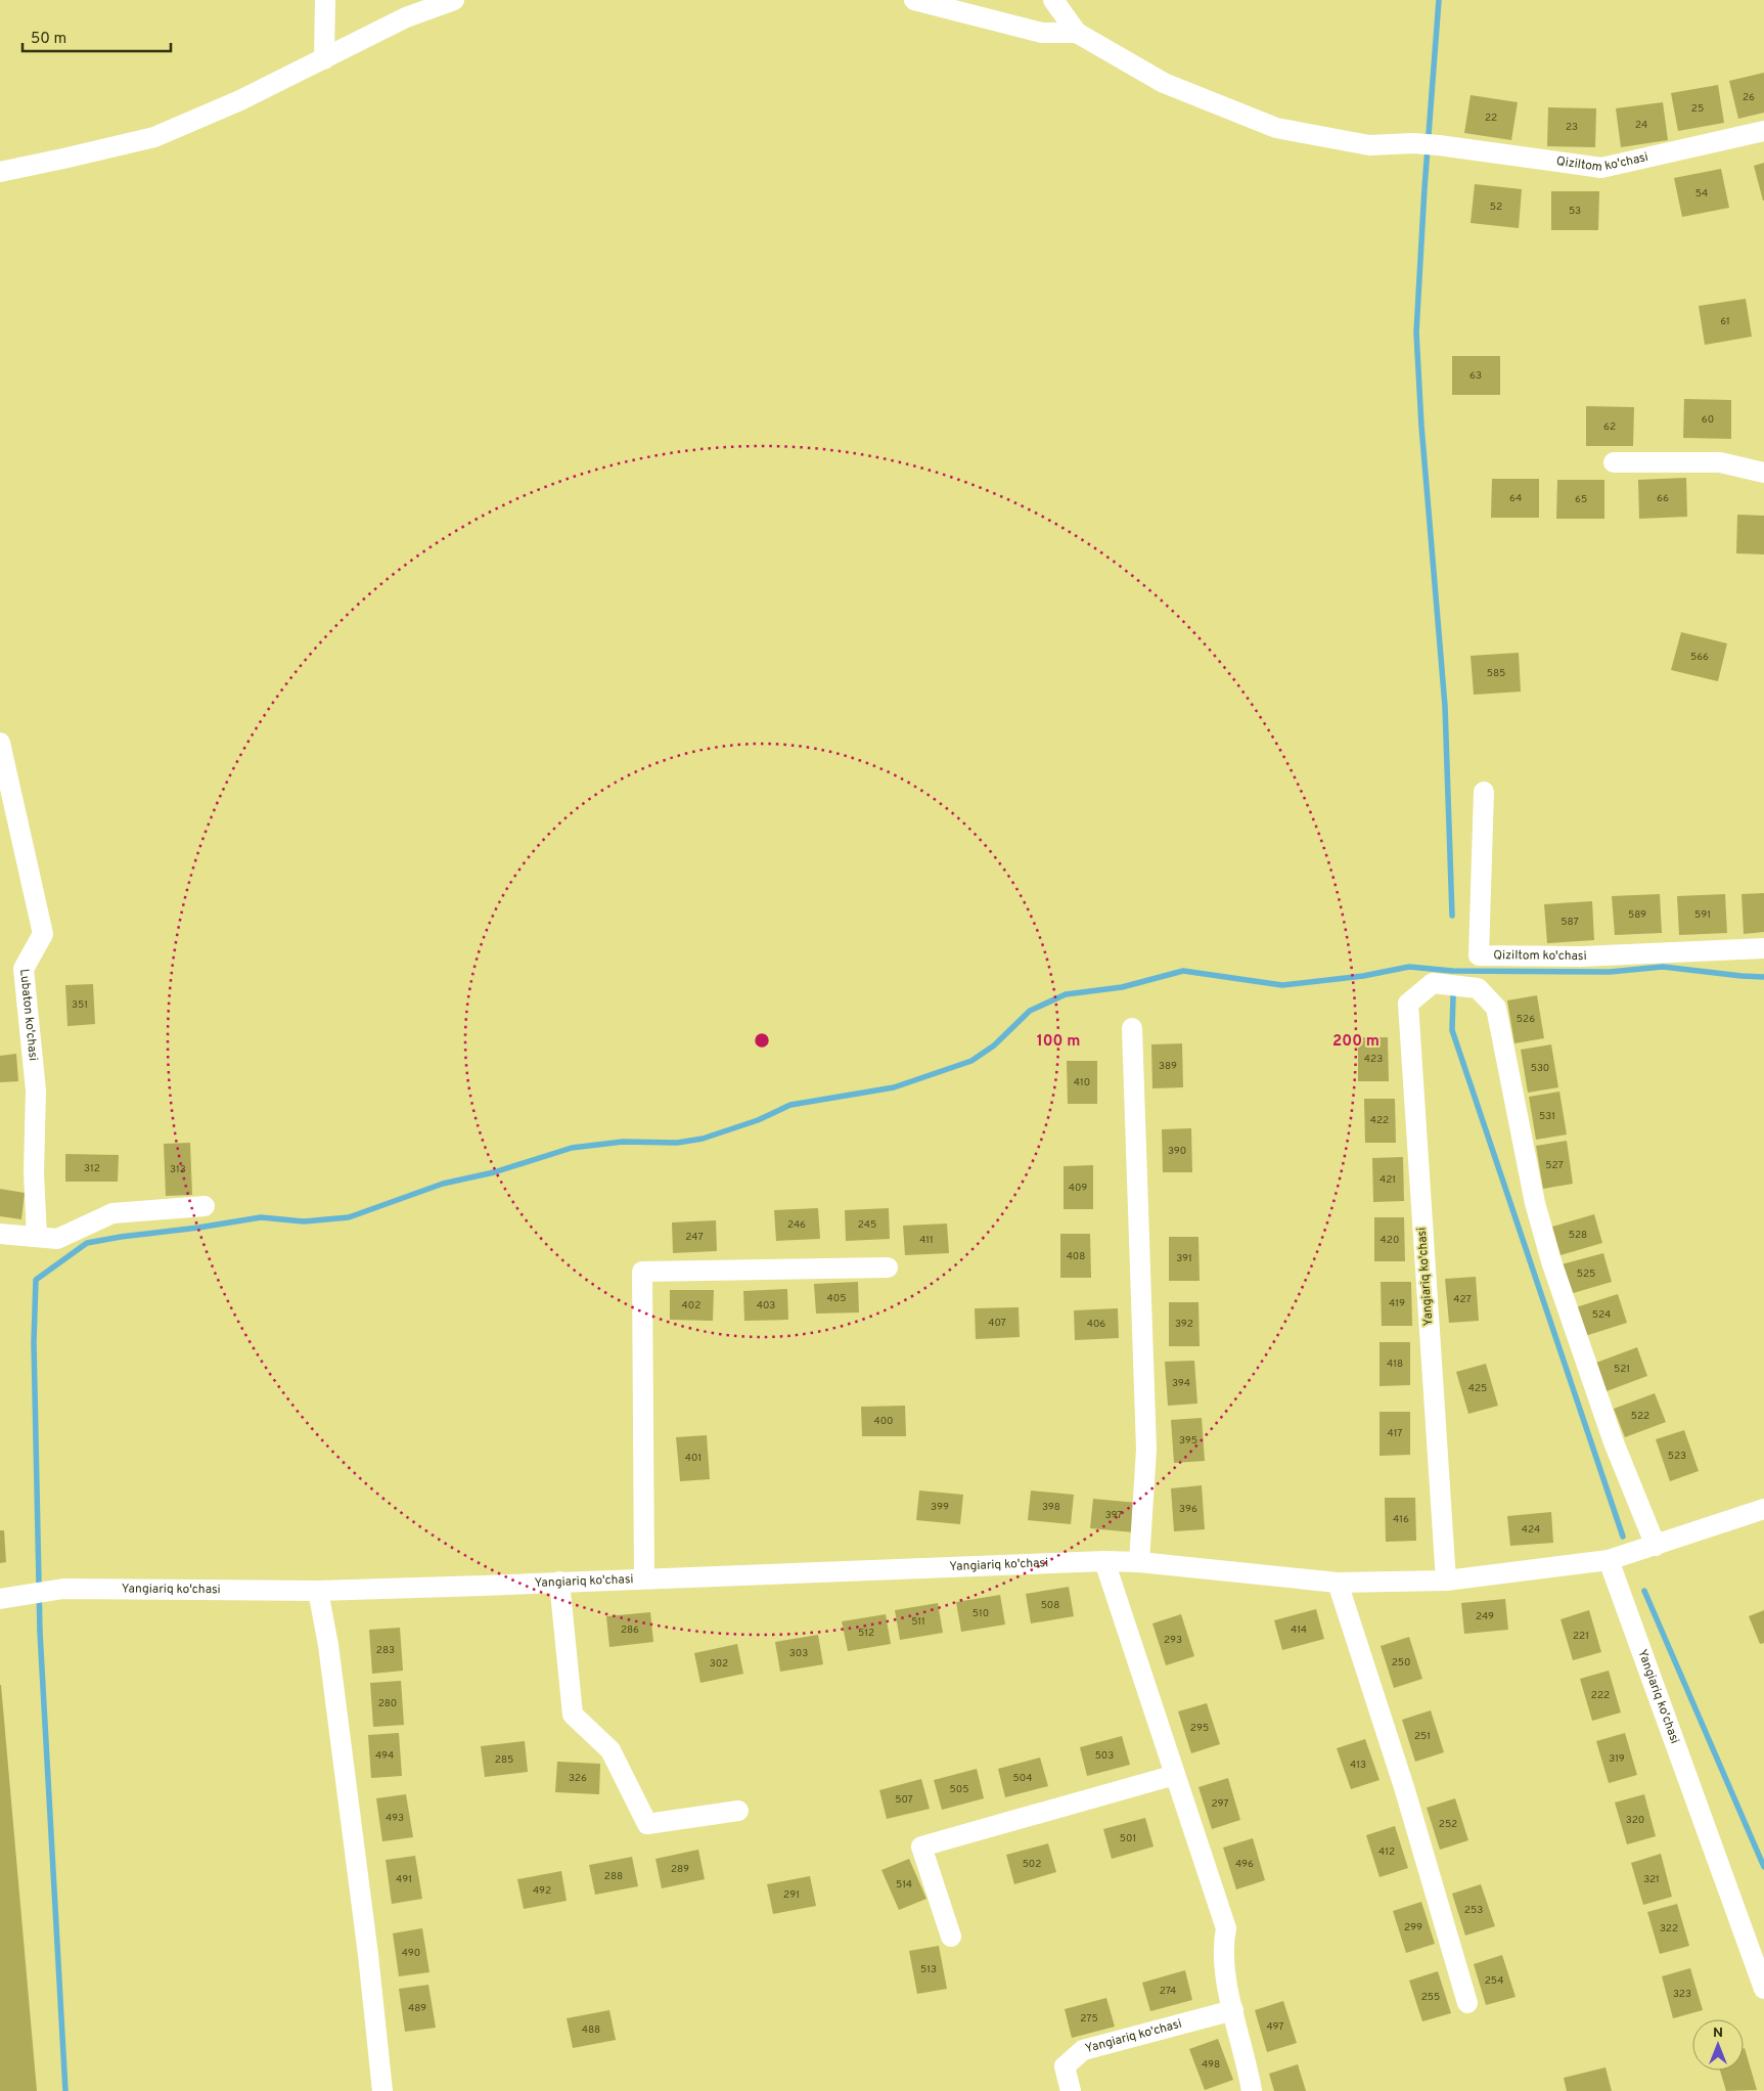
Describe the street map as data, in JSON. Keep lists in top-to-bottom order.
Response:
{
  "streets": {
    "street": ["Qiziltom ko'chasi", "Lubaton ko'chasi", "Yangiariq ko'chasi"]
  },
  "house_numbers": [
    "26",
    "25",
    "22",
    "24",
    "23",
    "54",
    "52",
    "53",
    "61",
    "63",
    "60",
    "62",
    "64",
    "66",
    "65",
    "566",
    "585",
    "589",
    "591",
    "587",
    "351",
    "526",
    "423",
    "389",
    "530",
    "410",
    "531",
    "422",
    "390",
    "527",
    "312",
    "313",
    "421",
    "409",
    "246",
    "245",
    "528",
    "247",
    "411",
    "420",
    "408",
    "391",
    "525",
    "405",
    "427",
    "419",
    "402",
    "403",
    "524",
    "407",
    "406",
    "392",
    "418",
    "521",
    "394",
    "425",
    "522",
    "400",
    "417",
    "395",
    "523",
    "401",
    "399",
    "398",
    "396",
    "397",
    "416",
    "424",
    "508",
    "510",
    "249",
    "511",
    "286",
    "414",
    "512",
    "221",
    "293",
    "283",
    "303",
    "250",
    "302",
    "222",
    "280",
    "295",
    "251",
    "494",
    "503",
    "319",
    "285",
    "413",
    "326",
    "504",
    "505",
    "507",
    "297",
    "493",
    "320",
    "252",
    "501",
    "412",
    "502",
    "496",
    "289",
    "288",
    "491",
    "321",
    "514",
    "492",
    "291",
    "253",
    "299",
    "322",
    "490",
    "513",
    "254",
    "274",
    "323",
    "255",
    "489",
    "275",
    "497",
    "488",
    "498"
  ],
  "scale_bar": "50 m",
  "north": "top",
  "rings": ["100 m", "200 m"]
}
